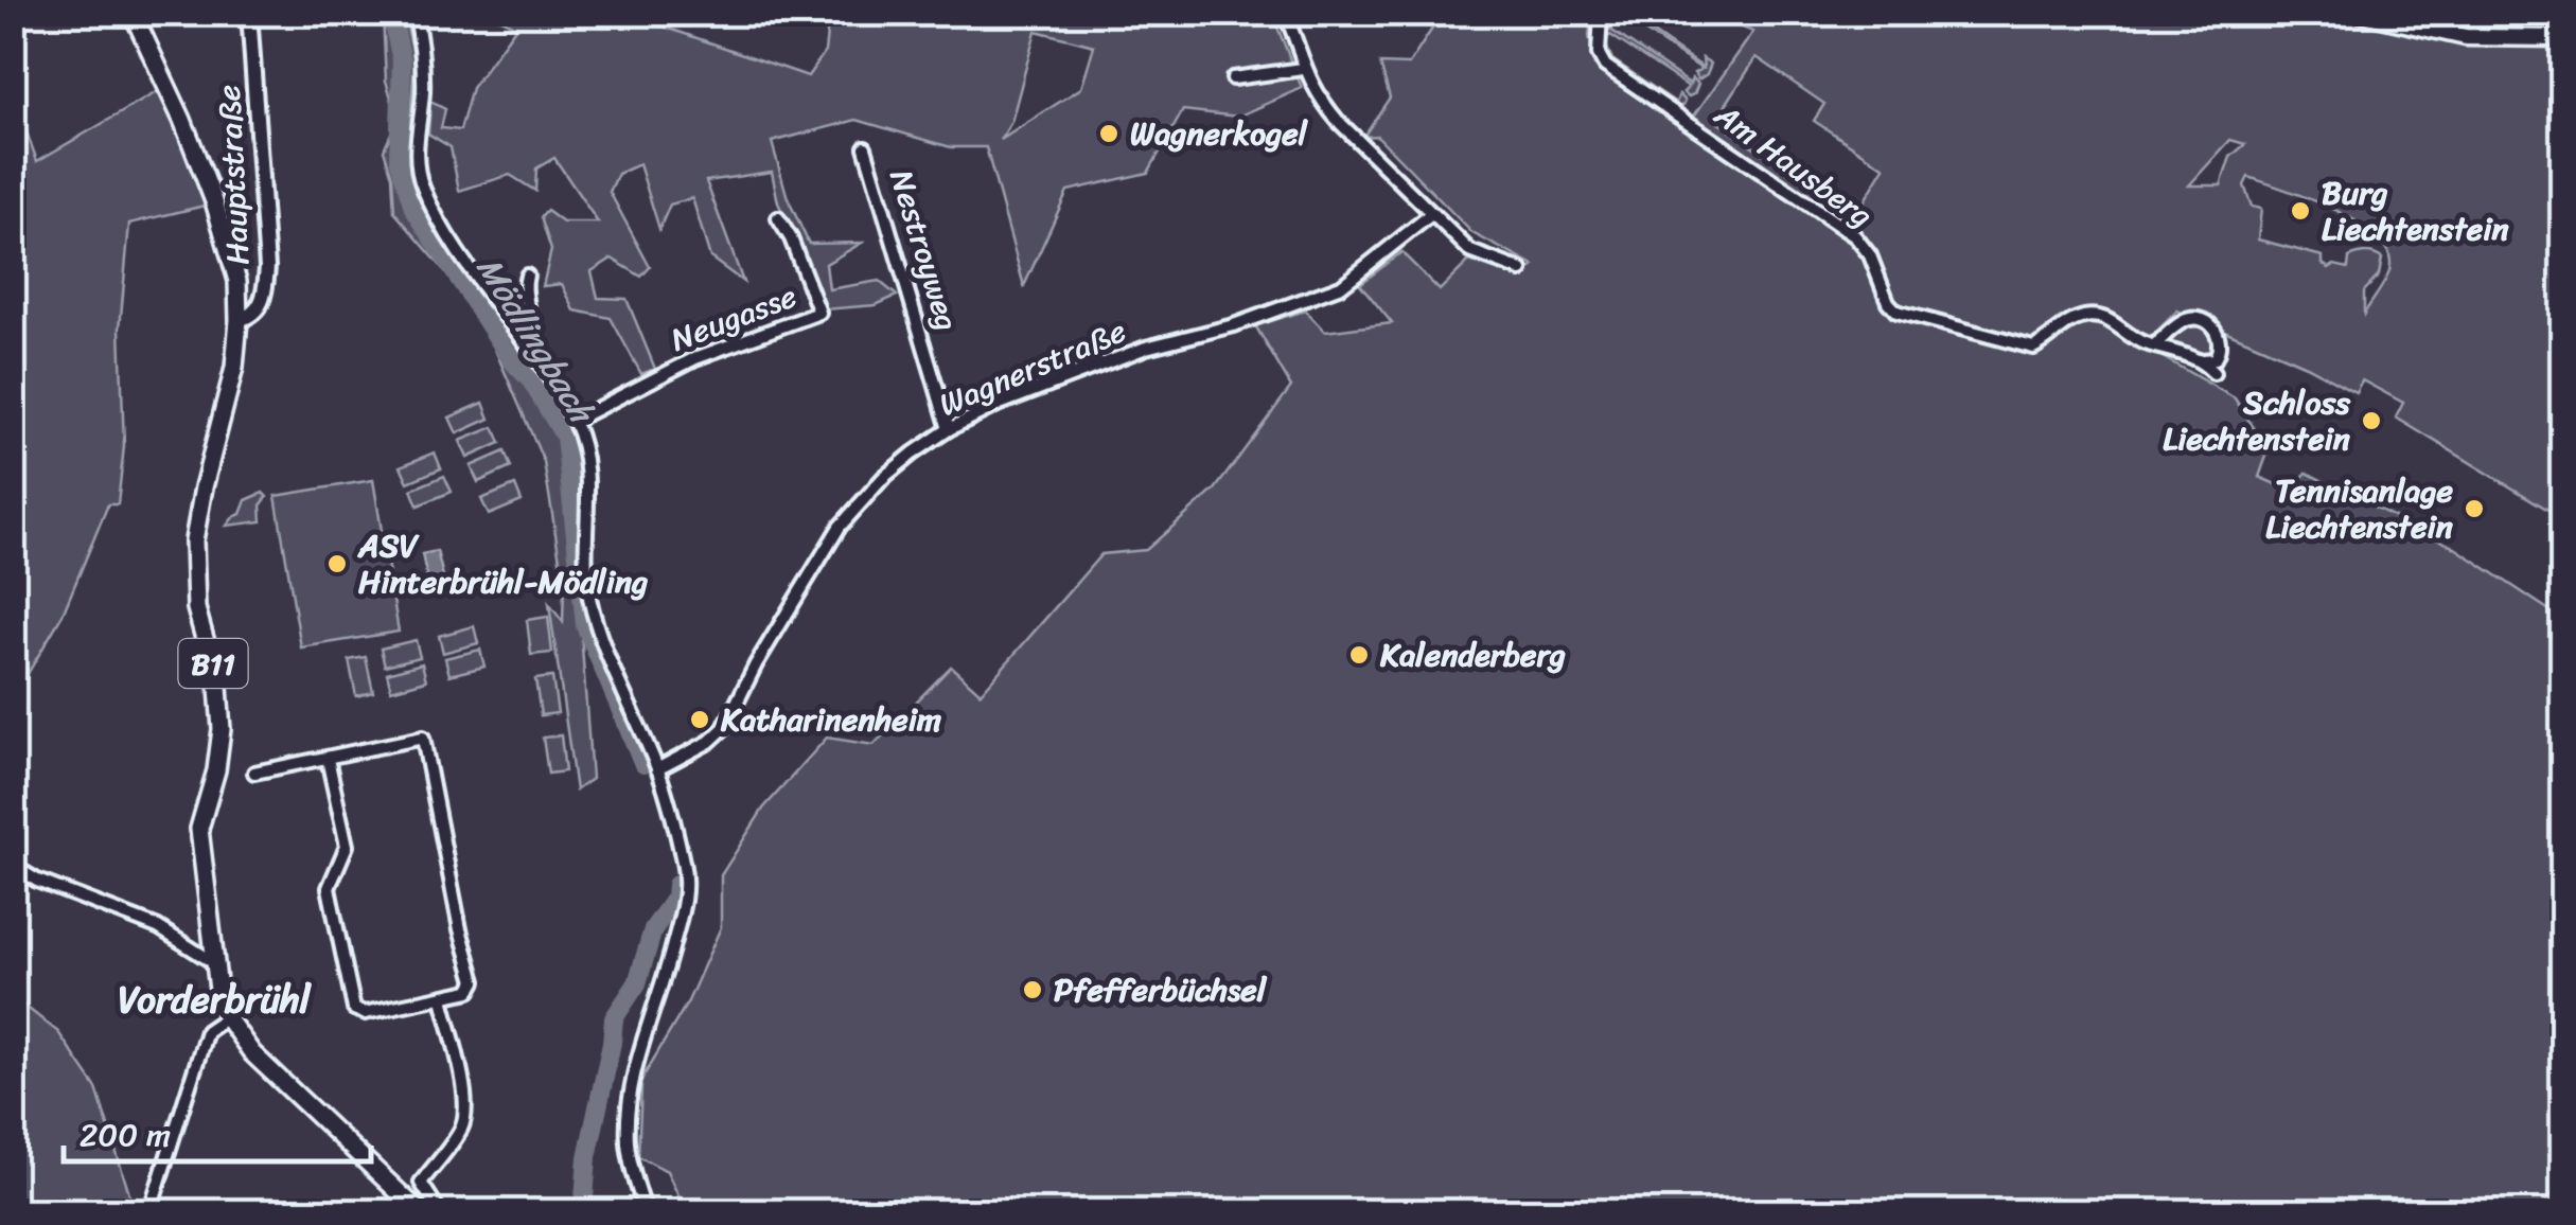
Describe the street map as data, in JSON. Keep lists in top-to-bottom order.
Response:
{
  "streets": {
    "main road": ["B11"],
    "street": [
      "Am Hausberg",
      "Hauptstraße",
      "Nestroyweg",
      "Neugasse",
      "Wagnerstraße"
    ]
  },
  "crossings": [
    ["Hauptstraße", "B11"],
    ["Nestroyweg", "Wagnerstraße"]
  ],
  "districts": ["Vorderbrühl"],
  "water": ["Mödlingbach"],
  "places": [
    "Wagnerkogel",
    "Burg Liechtenstein",
    "Schloss Liechtenstein",
    "Tennisanlage Liechtenstein",
    "ASV Hinterbrühl-Mödling",
    "Kalenderberg",
    "Katharinenheim",
    "Pfefferbüchsel"
  ],
  "scale_bar": "200 m"
}
